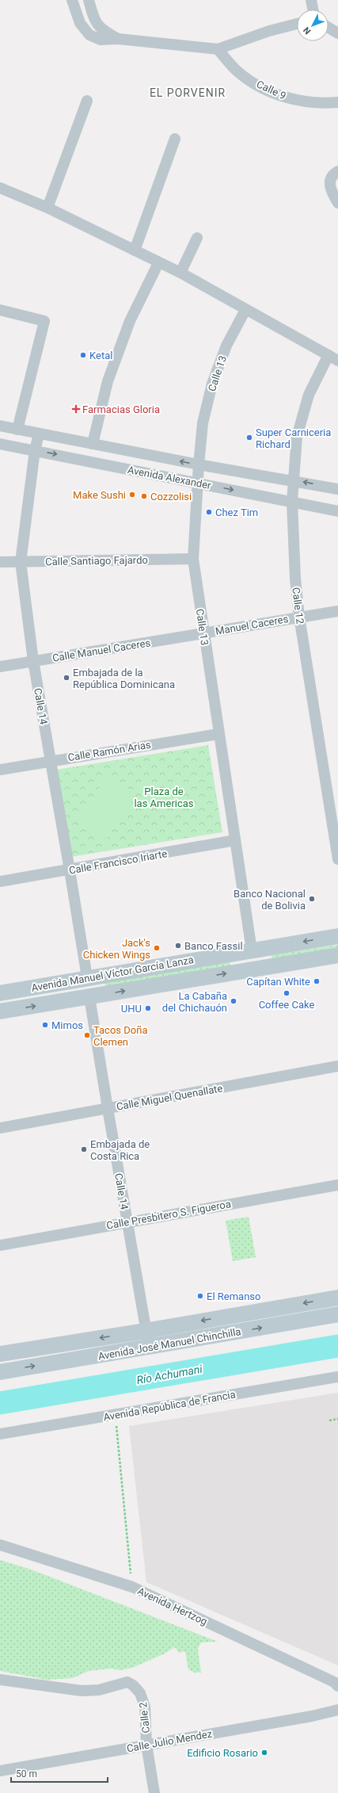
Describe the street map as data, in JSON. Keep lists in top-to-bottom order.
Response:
{
  "streets": {
    "main road": ["Avenida Manuel Víctor García Lanza", "Avenida José Manuel Chinchilla"],
    "street": [
      "Calle 9",
      "Calle 13",
      "Avenida Alexander",
      "Calle Santiago Fajardo",
      "Calle 12",
      "Manuel Caceres",
      "Calle Manuel Caceres",
      "Calle 14",
      "Calle Ramón Arias",
      "Calle Francisco Iriarte",
      "Calle Miguel Quenallate",
      "Calle Presbitero S. Figueroa",
      "Avenida República de Francia",
      "Avenida Hertzog",
      "Calle 2",
      "Calle Julio Mendez"
    ]
  },
  "crossings": [
    ["Calle 13", "Avenida Alexander"],
    ["Calle 13", "Calle Santiago Fajardo"],
    ["Calle 13", "Manuel Caceres"],
    ["Calle 13", "Calle Manuel Caceres"],
    ["Calle 13", "Calle Ramón Arias"],
    ["Calle 13", "Calle Francisco Iriarte"],
    ["Calle 13", "Avenida Manuel Víctor García Lanza"],
    ["Avenida Alexander", "Calle 12"],
    ["Avenida Alexander", "Calle 14"],
    ["Calle Santiago Fajardo", "Calle 14"],
    ["Calle 12", "Manuel Caceres"],
    ["Manuel Caceres", "Calle Manuel Caceres"],
    ["Calle Manuel Caceres", "Calle 14"],
    ["Calle 14", "Calle Ramón Arias"],
    ["Calle 14", "Calle Francisco Iriarte"],
    ["Calle 14", "Avenida Manuel Víctor García Lanza"],
    ["Calle 14", "Calle Miguel Quenallate"],
    ["Calle 14", "Calle Presbitero S. Figueroa"],
    ["Calle 14", "Avenida José Manuel Chinchilla"],
    ["Calle 2", "Calle Julio Mendez"]
  ],
  "districts": ["EL PORVENIR"],
  "water": ["Río Achumani"],
  "parks": ["Plaza de las Americas"],
  "places": {
    "other": [
      "Ketal",
      "Super Carniceria Richard",
      "Make Sushi",
      "Cozzolisi",
      "Chez Tim",
      "Embajada de la República Dominicana",
      "Banco Nacional de Bolivia",
      "Banco Fassil",
      "Jack's Chicken Wings",
      "Capítan White",
      "Coffee Cake",
      "La Cabaña del Chichauón",
      "UHU",
      "Mimos",
      "Tacos Doña Clemen",
      "Embajada de Costa Rica",
      "El Remanso",
      "Edificio Rosario"
    ],
    "health": ["Farmacias Gloria"]
  },
  "scale_bar": "50 m",
  "north": "bottom left"
}
